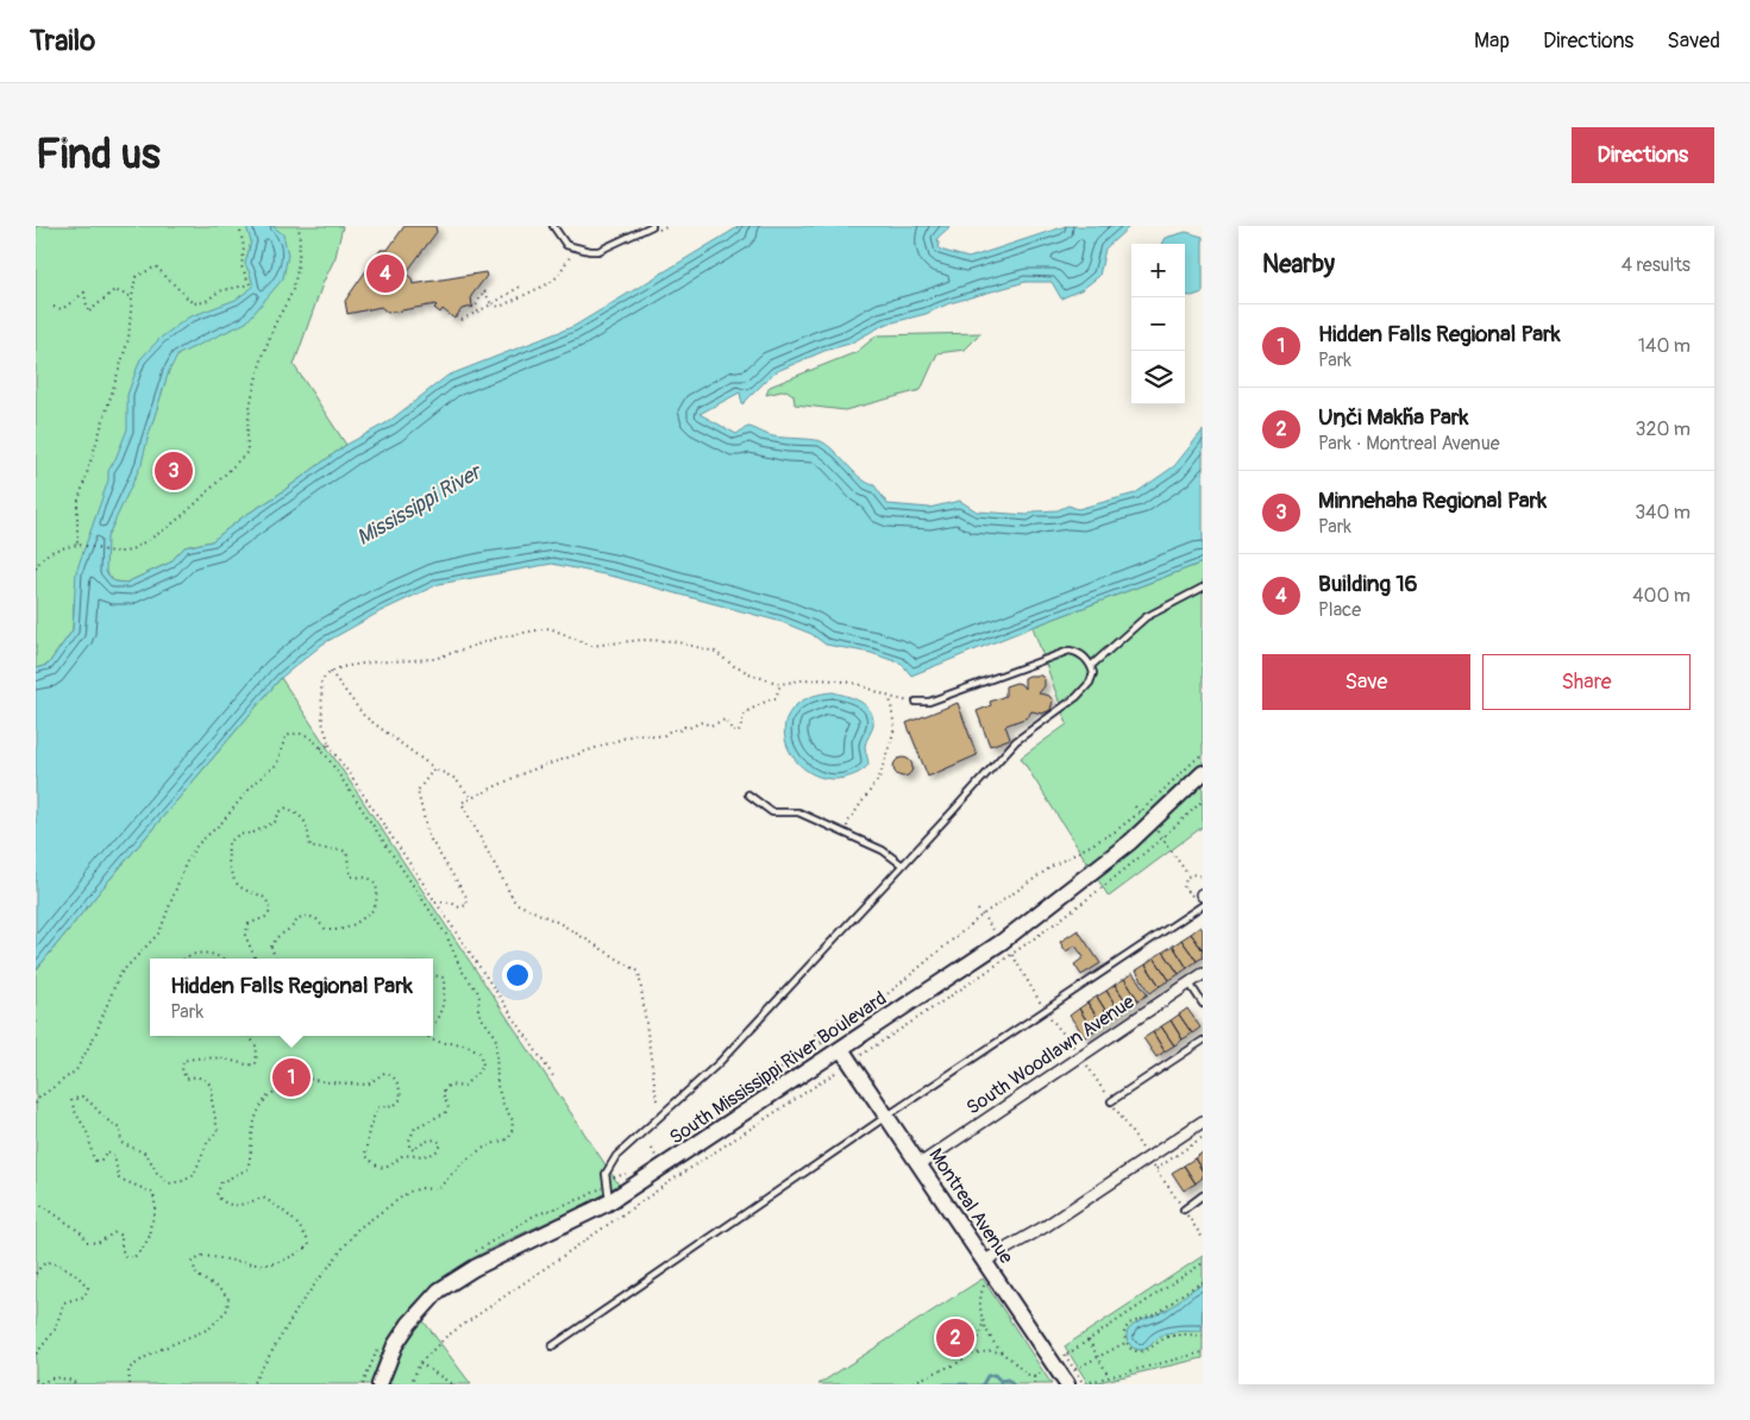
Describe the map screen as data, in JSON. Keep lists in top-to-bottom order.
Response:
{
  "streets": {
    "street": ["South Woodlawn Avenue", "South Mississippi River Boulevard", "Montreal Avenue"]
  },
  "crossings": [
    ["South Woodlawn Avenue", "Montreal Avenue"],
    ["South Mississippi River Boulevard", "Montreal Avenue"]
  ],
  "water": ["Mississippi River"],
  "page": {
    "header": "Trailo",
    "nav": ["Map", "Directions", "Saved"],
    "buttons": [
      "Directions",
      ["Save", "Share"]
    ],
    "title": "Find us",
    "heading": ["Nearby", "4 results"],
    "map_buttons": ["+", "−"],
    "pins": [
      "4",
      "3",
      "1",
      "2"
    ],
    "list": [
      {
        "mark": "1",
        "name": "Hidden Falls Regional Park",
        "note": "Park",
        "value": "140 m"
      },
      {
        "mark": "2",
        "name": "Uŋči Makȟa Park",
        "note": "Park · Montreal Avenue",
        "value": "320 m"
      },
      {
        "mark": "3",
        "name": "Minnehaha Regional Park",
        "note": "Park",
        "value": "340 m"
      },
      {
        "mark": "4",
        "name": "Building 16",
        "note": "Place",
        "value": "400 m"
      }
    ],
    "popup": ["Hidden Falls Regional Park", "Park"]
  }
}
